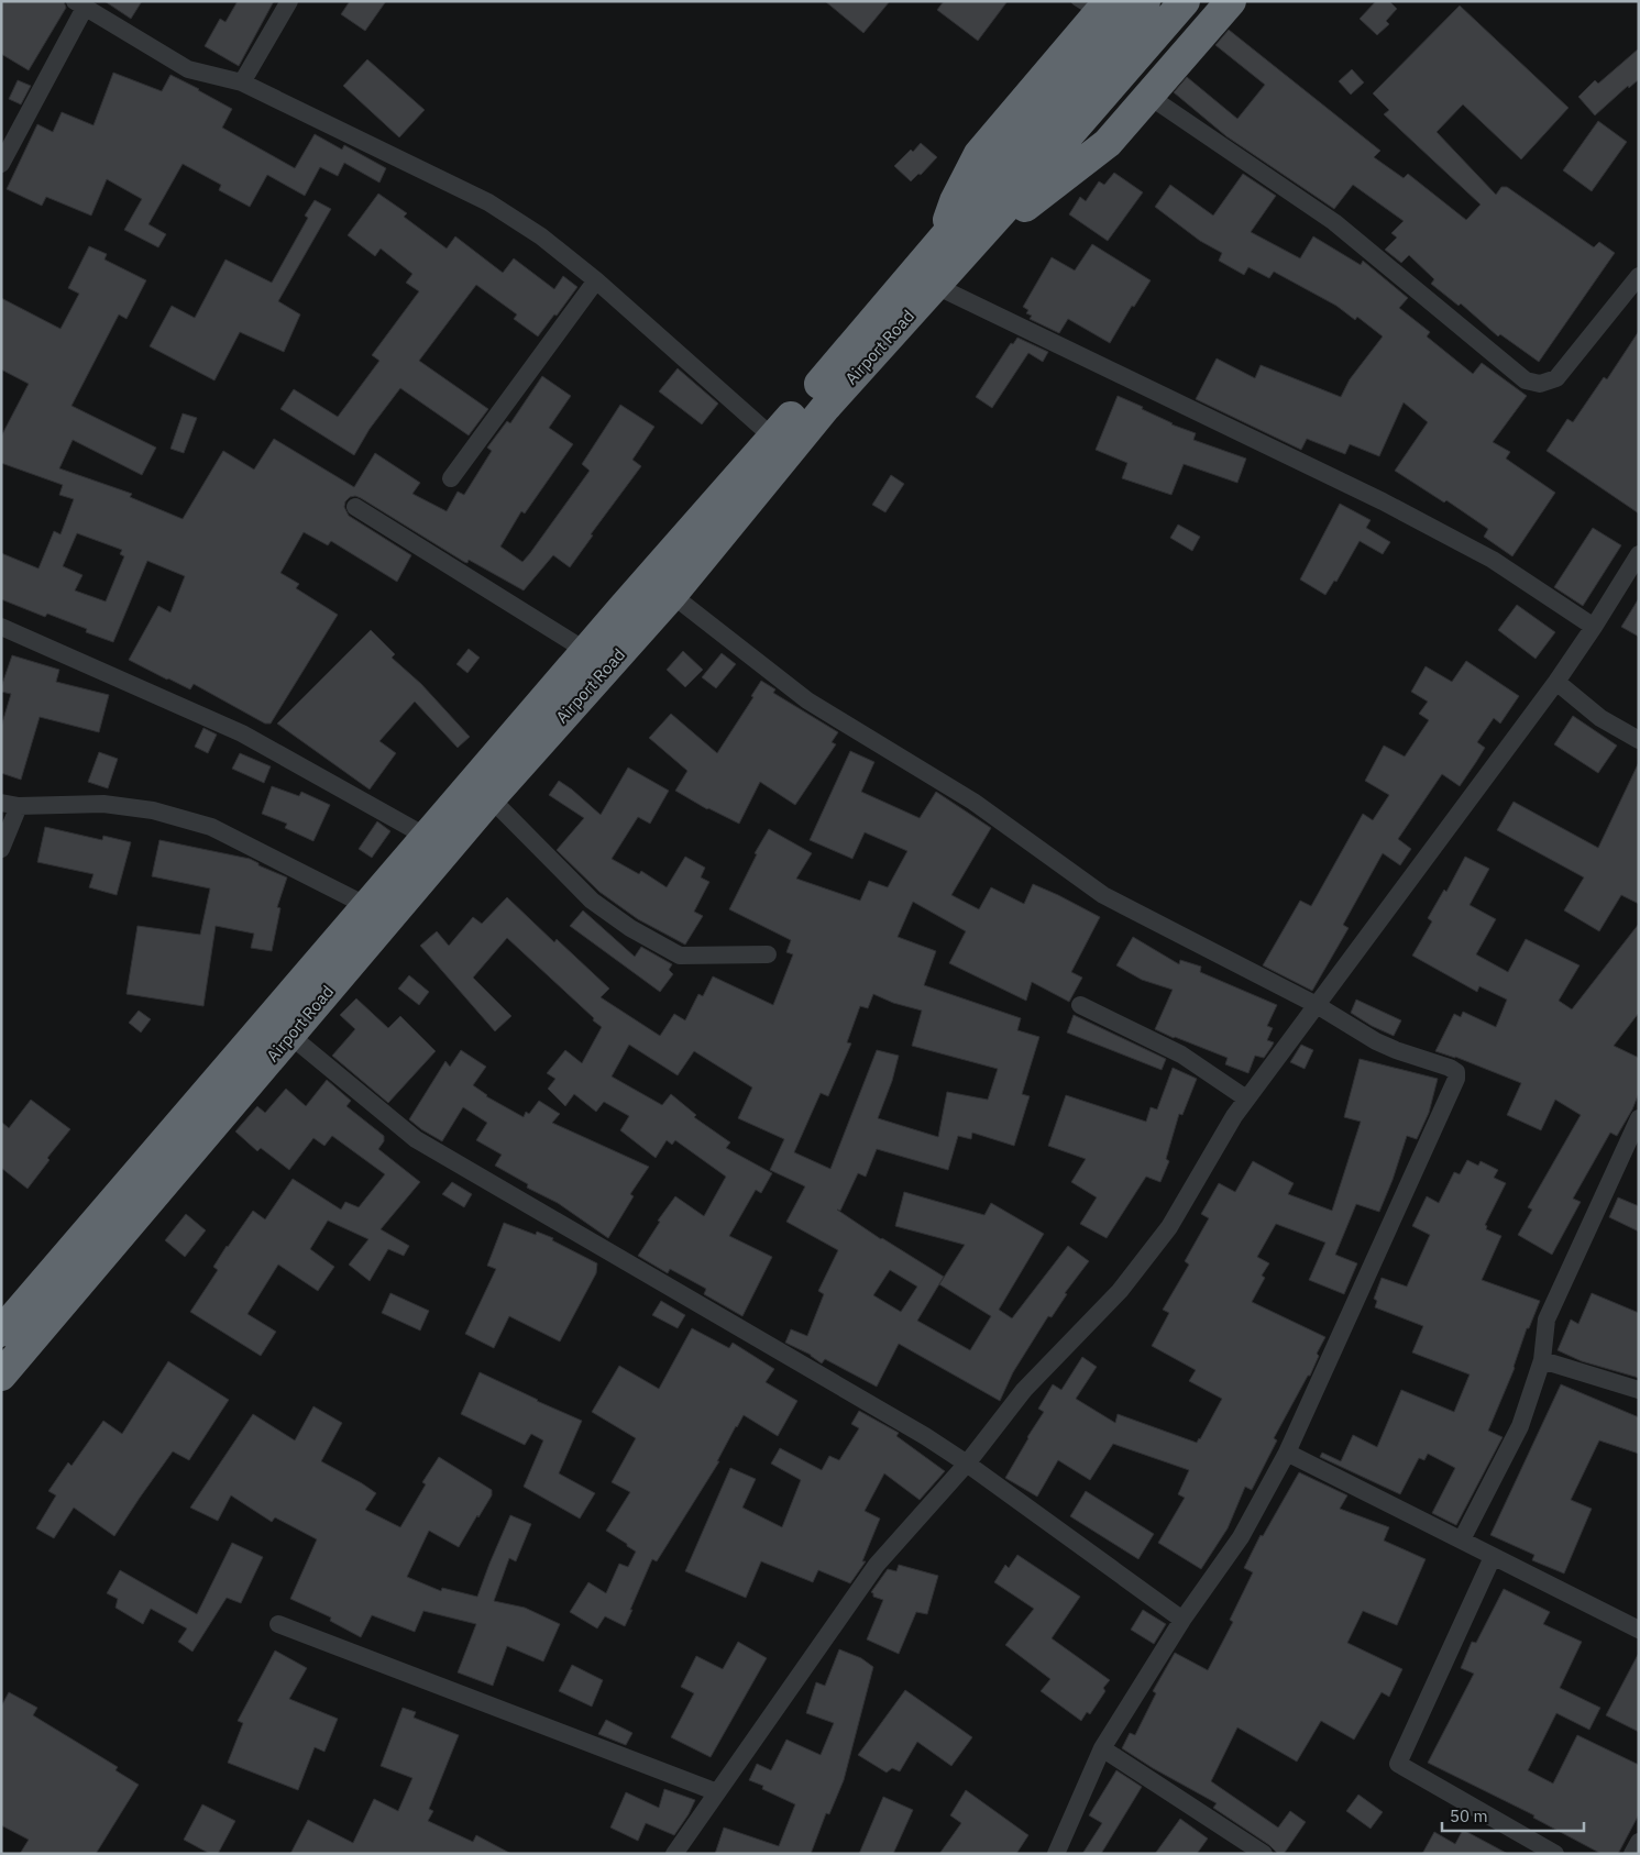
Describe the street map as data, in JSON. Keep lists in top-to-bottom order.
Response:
{
  "streets": {
    "highway": ["Airport Road"]
  },
  "scale_bar": "50 m"
}
